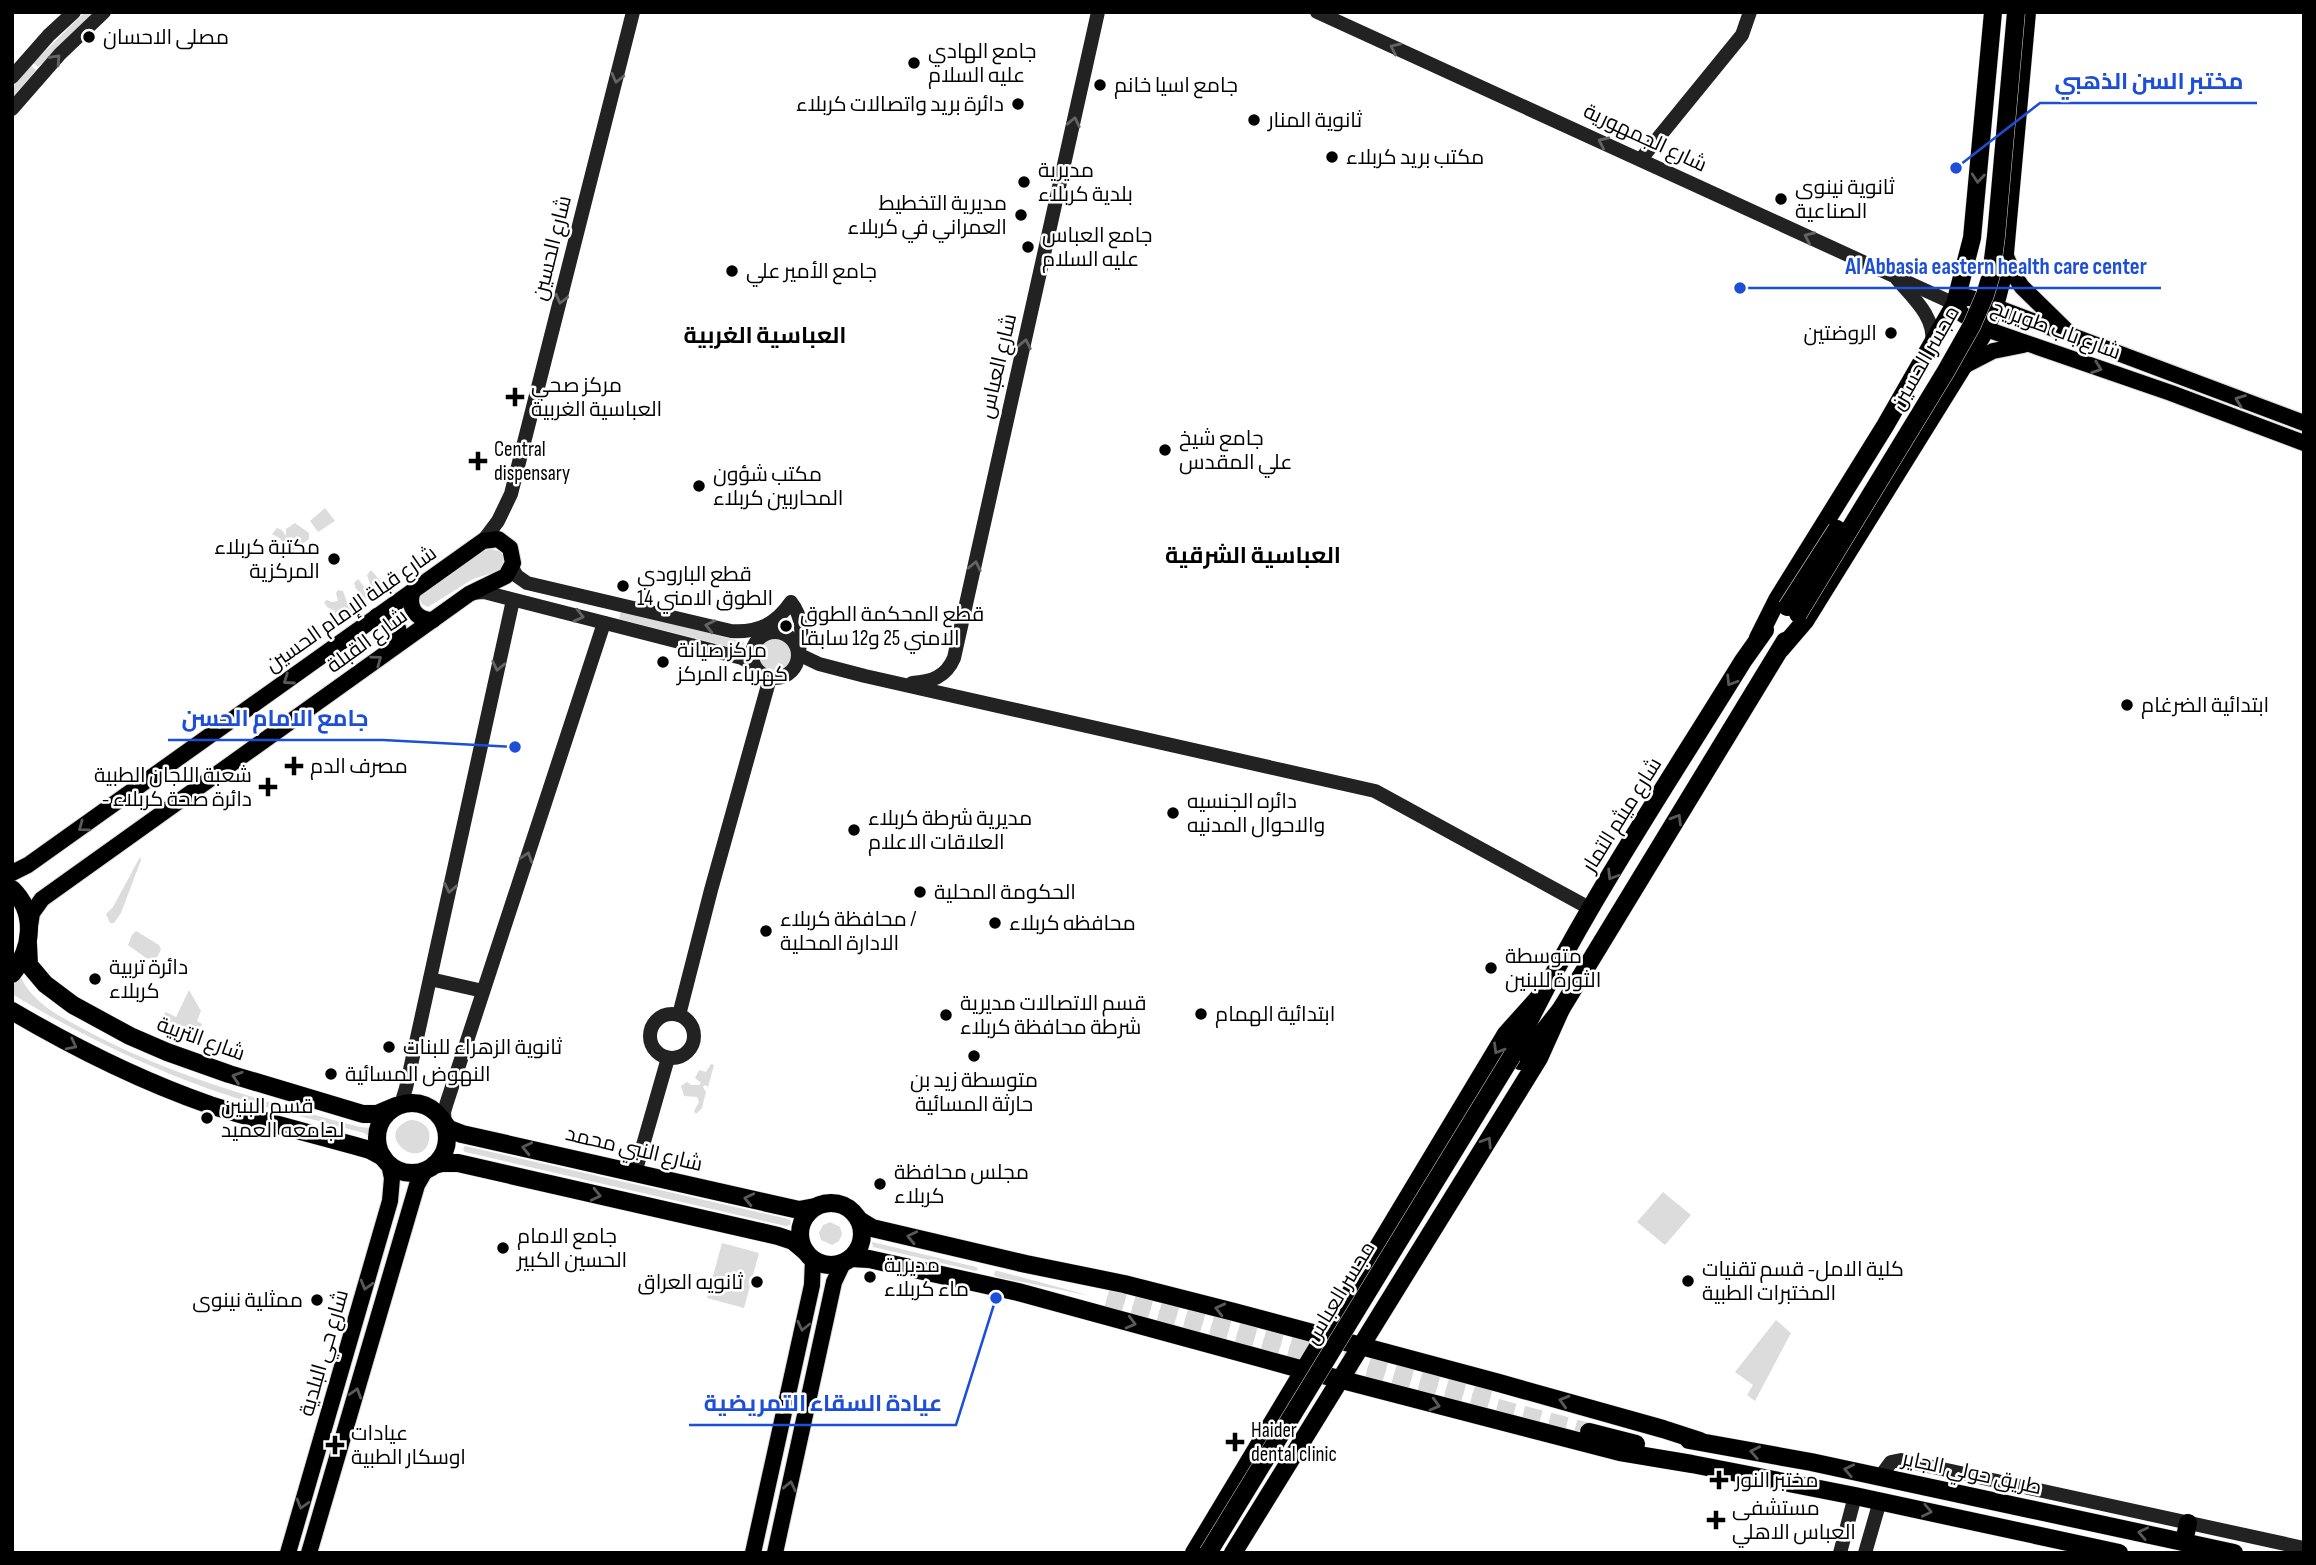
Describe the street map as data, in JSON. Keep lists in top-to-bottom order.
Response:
{
  "streets": {
    "highway": [
      "مجسر الحسين",
      "شارع ميثم التمار",
      "شارع التربية",
      "شارع النبي محمد",
      "مجسر العباس",
      "طريق حولي الجاير"
    ],
    "main road": [
      "شارع الجمهورية",
      "شارع الحسين",
      "شارع باب طويريج",
      "شارع العباس",
      "شارع قبلة الإمام الحسين",
      "شارع القبلة",
      "شارع حي البلدية"
    ]
  },
  "crossings": [
    ["شارع الجمهورية", "شارع باب طويريج"],
    ["شارع الحسين", "شارع قبلة الإمام الحسين"],
    ["مجسر الحسين", "شارع ميثم التمار"],
    ["شارع ميثم التمار", "مجسر العباس"],
    ["شارع التربية", "شارع النبي محمد"],
    ["شارع التربية", "شارع حي البلدية"],
    ["شارع النبي محمد", "شارع حي البلدية"]
  ],
  "one_way": [
    "شارع الجمهورية",
    "شارع الحسين",
    "شارع العباس",
    "شارع قبلة الإمام الحسين",
    "شارع القبلة"
  ],
  "districts": ["العباسية الغربية", "العباسية الشرقية"],
  "places": {
    "other": [
      "مصلى الاحسان",
      "جامع الهادي عليه السلام",
      "جامع اسيا خانم",
      "دائرة بريد واتصالات كربلاء",
      "ثانوية المنار",
      "مكتب بريد كربلاء",
      "مختبر السن الذهبي",
      "مديرية بلدية كربلاء",
      "ثانوية نينوى الصناعية",
      "مديرية التخطيط العمراني في كربلاء",
      "جامع العباس عليه السلام",
      "جامع الأمير علي",
      "Al Abbasia eastern health care center",
      "الروضتين",
      "جامع شيخ علي المقدس",
      "مكتب شؤون المحاربين كربلاء",
      "مكتبة كربلاء المركزية",
      "قطع البارودي الطوق الامني 14",
      "قطع المحكمة الطوق الامني 25 و12 سابقا",
      "مركز صيانة كهرباء المركز",
      "ابتدائية الضرغام",
      "جامع الامام الحسن",
      "دائره الجنسيه والاحوال المدنيه",
      "مديرية شرطة كربلاء العلاقات الاعلام",
      "الحكومة المحلية",
      "محافظه كربلاء",
      "محافظة كربلاء / الادارة المحلية",
      "متوسطة الثورة للبنين",
      "دائرة تربية كربلاء",
      "ابتدائية الهمام",
      "قسم الاتصالات مديرية شرطة محافظة كربلاء",
      "ثانوية الزهراء للبنات",
      "متوسطة زيد بن حارثة المسائية",
      "النهوض المسائية",
      "قسم البنين لجامعه العميد",
      "مجلس محافظة كربلاء",
      "جامع الامام الحسين الكبير",
      "مديرية ماء كربلاء",
      "كلية الامل- قسم تقنيات المختبرات الطبية",
      "ثانويه العراق",
      "عيادة السقاء التمريضية",
      "ممثلية نينوى"
    ],
    "health": [
      "مركز صحي العباسية الغربية",
      "Central dispensary",
      "مصرف الدم",
      "شعبة اللجان الطبية - دائرة صحة كربلاء",
      "Haider dental clinic",
      "عيادات اوسكار الطبية",
      "مختبر النور",
      "مستشفى العباس الاهلي"
    ]
  }
}
